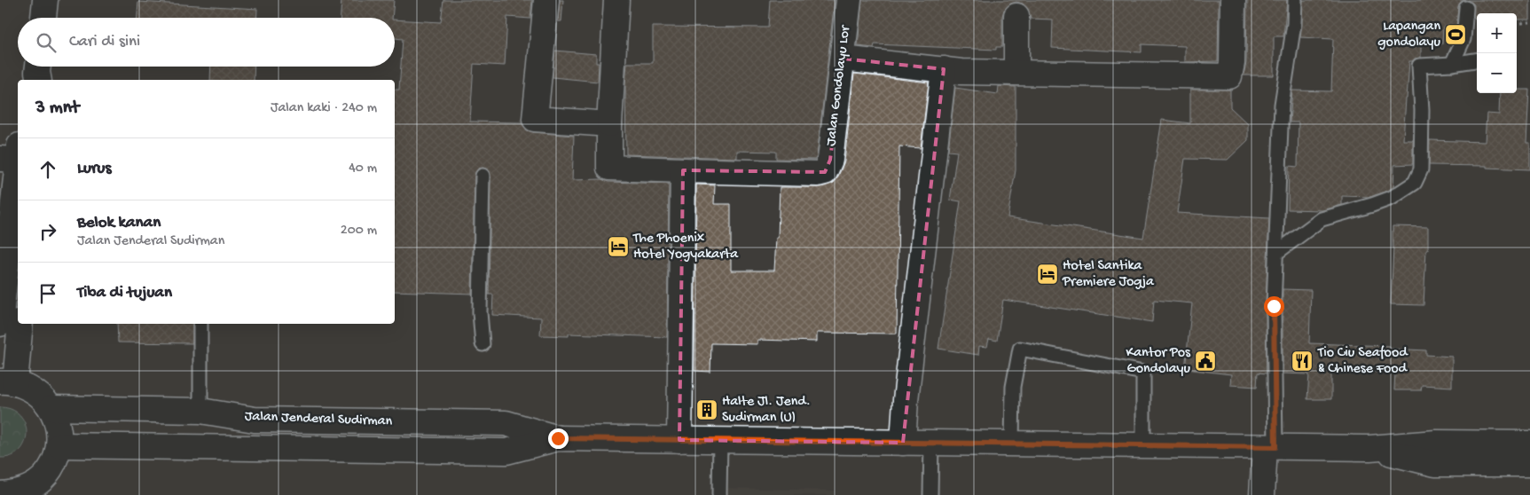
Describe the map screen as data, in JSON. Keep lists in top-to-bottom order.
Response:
{
  "streets": {
    "main road": ["Jalan Gondolayu Lor", "Jalan Jenderal Sudirman"]
  },
  "places": {
    "sports": ["Lapangan gondolayu"],
    "hotel": ["The Phoenix Hotel Yogyakarta", "Hotel Santika Premiere Jogja"],
    "public building": ["Kantor Pos Gondolayu"],
    "restaurant": ["Tio Ciu Seafood & Chinese Food"],
    "building": ["Halte Jl. Jend. Sudirman (U)"]
  },
  "page": {
    "map_buttons": ["+", "−"],
    "search": "Cari di sini",
    "heading": ["3 mnt", "Jalan kaki · 240 m"],
    "list": [
      ["Lurus", "40 m"],
      ["Belok kanan", "Jalan Jenderal Sudirman", "200 m"],
      "Tiba di tujuan"
    ]
  }
}
